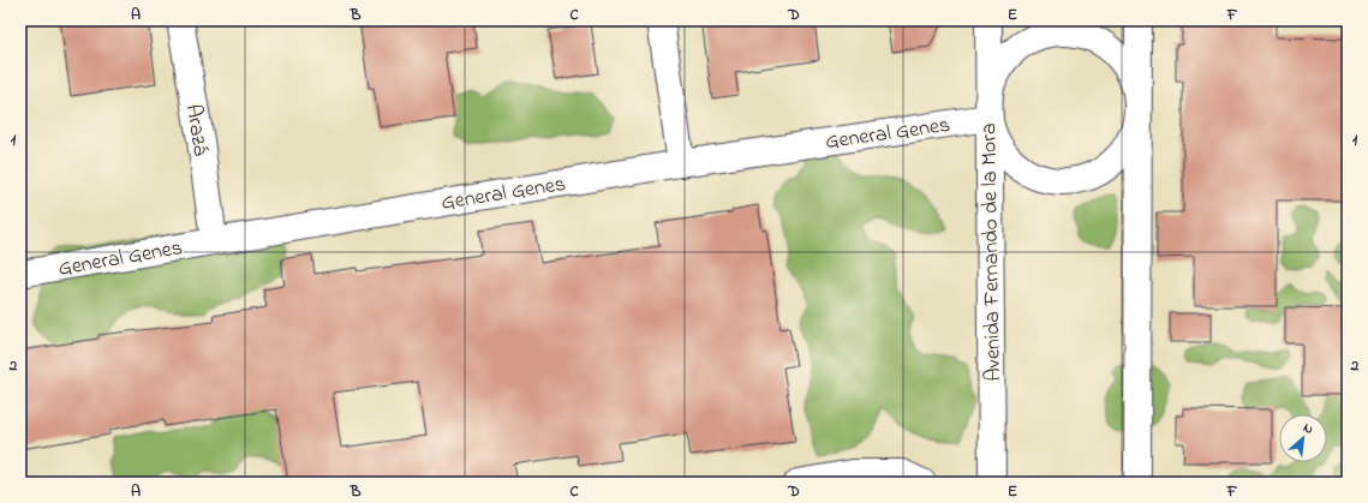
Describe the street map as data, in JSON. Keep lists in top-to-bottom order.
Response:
{
  "streets": {
    "street": ["Arazá", "General Genes", "Avenida Fernando de la Mora"]
  },
  "crossings": [
    ["Arazá", "General Genes"],
    ["General Genes", "Avenida Fernando de la Mora"]
  ],
  "north": "top right",
  "grid": {
    "columns": [
      "A",
      "B",
      "C",
      "D",
      "E",
      "F"
    ],
    "rows": ["1", "2"]
  }
}
